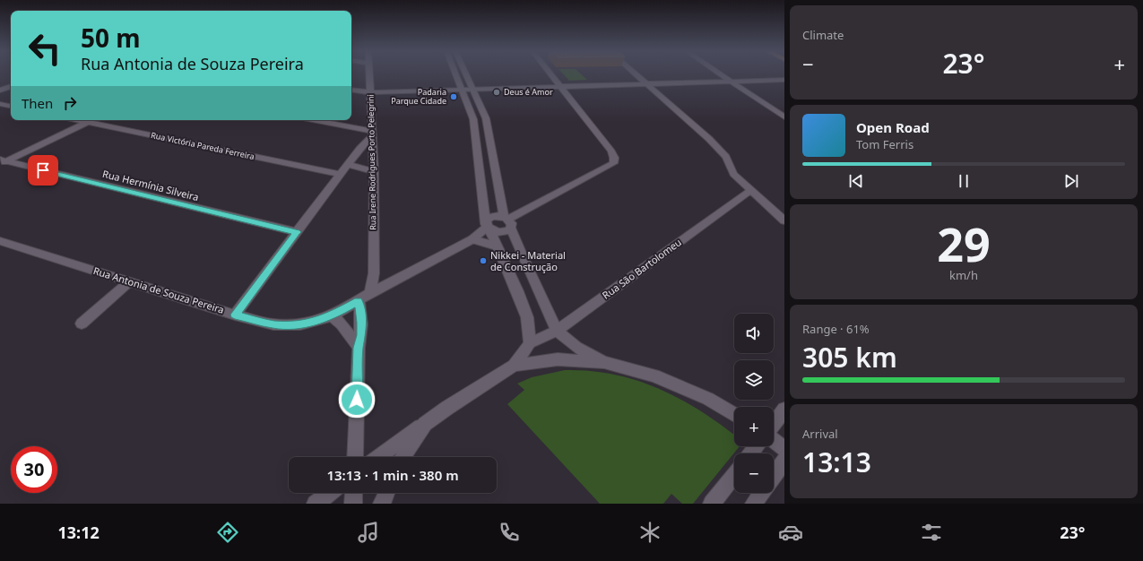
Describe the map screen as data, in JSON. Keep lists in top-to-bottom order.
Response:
{
  "streets": {
    "street": [
      "Rua Victória Pareda Ferreira",
      "Rua Irene Rodrigues Porto Pelegrini",
      "Rua Hermínia Silveira",
      "Rua São Bartolomeu",
      "Rua Antonia de Souza Pereira"
    ]
  },
  "places": ["Deus é Amor", "Padaria Parque Cidade", "Nikkei - Material de Construção"],
  "page": {
    "tile": [
      "Climate",
      ["29", "km/h"],
      ["Range · 61%", "305 km"],
      ["Arrival", "13:13"]
    ],
    "turn": ["50 m", "Rua Antonia de Souza Pereira"],
    "heat": ["−", "23°", "+"],
    "then": "Then",
    "song": ["Open Road", "Tom Ferris"],
    "map_buttons": ["+", "−"],
    "limit": "30",
    "trip": "13:13 · 1 min · 380 m",
    "tabs": ["13:12", "23°"]
  }
}
